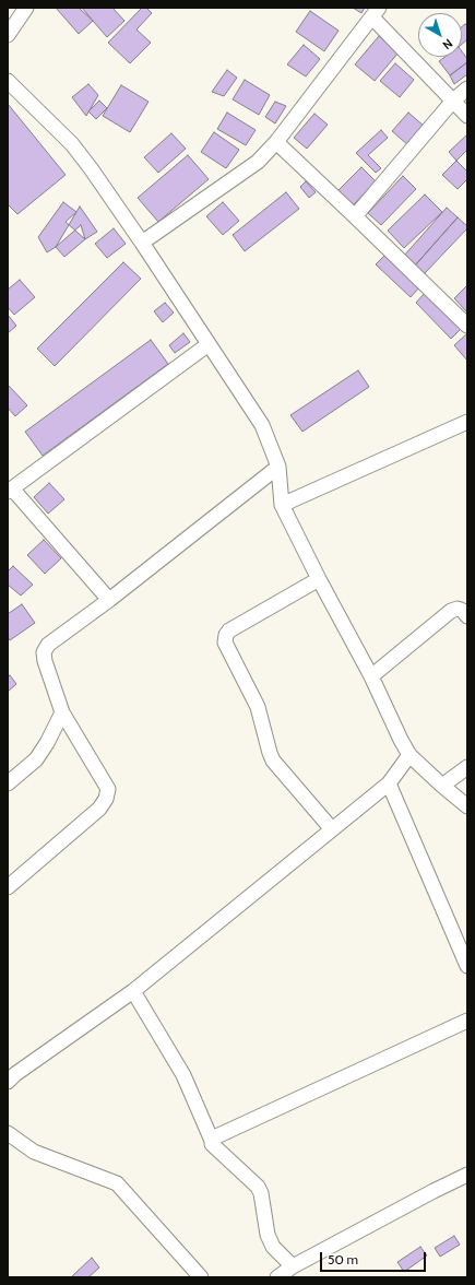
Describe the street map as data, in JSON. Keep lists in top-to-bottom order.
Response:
{
  "scale_bar": "50 m",
  "north": "bottom right"
}
